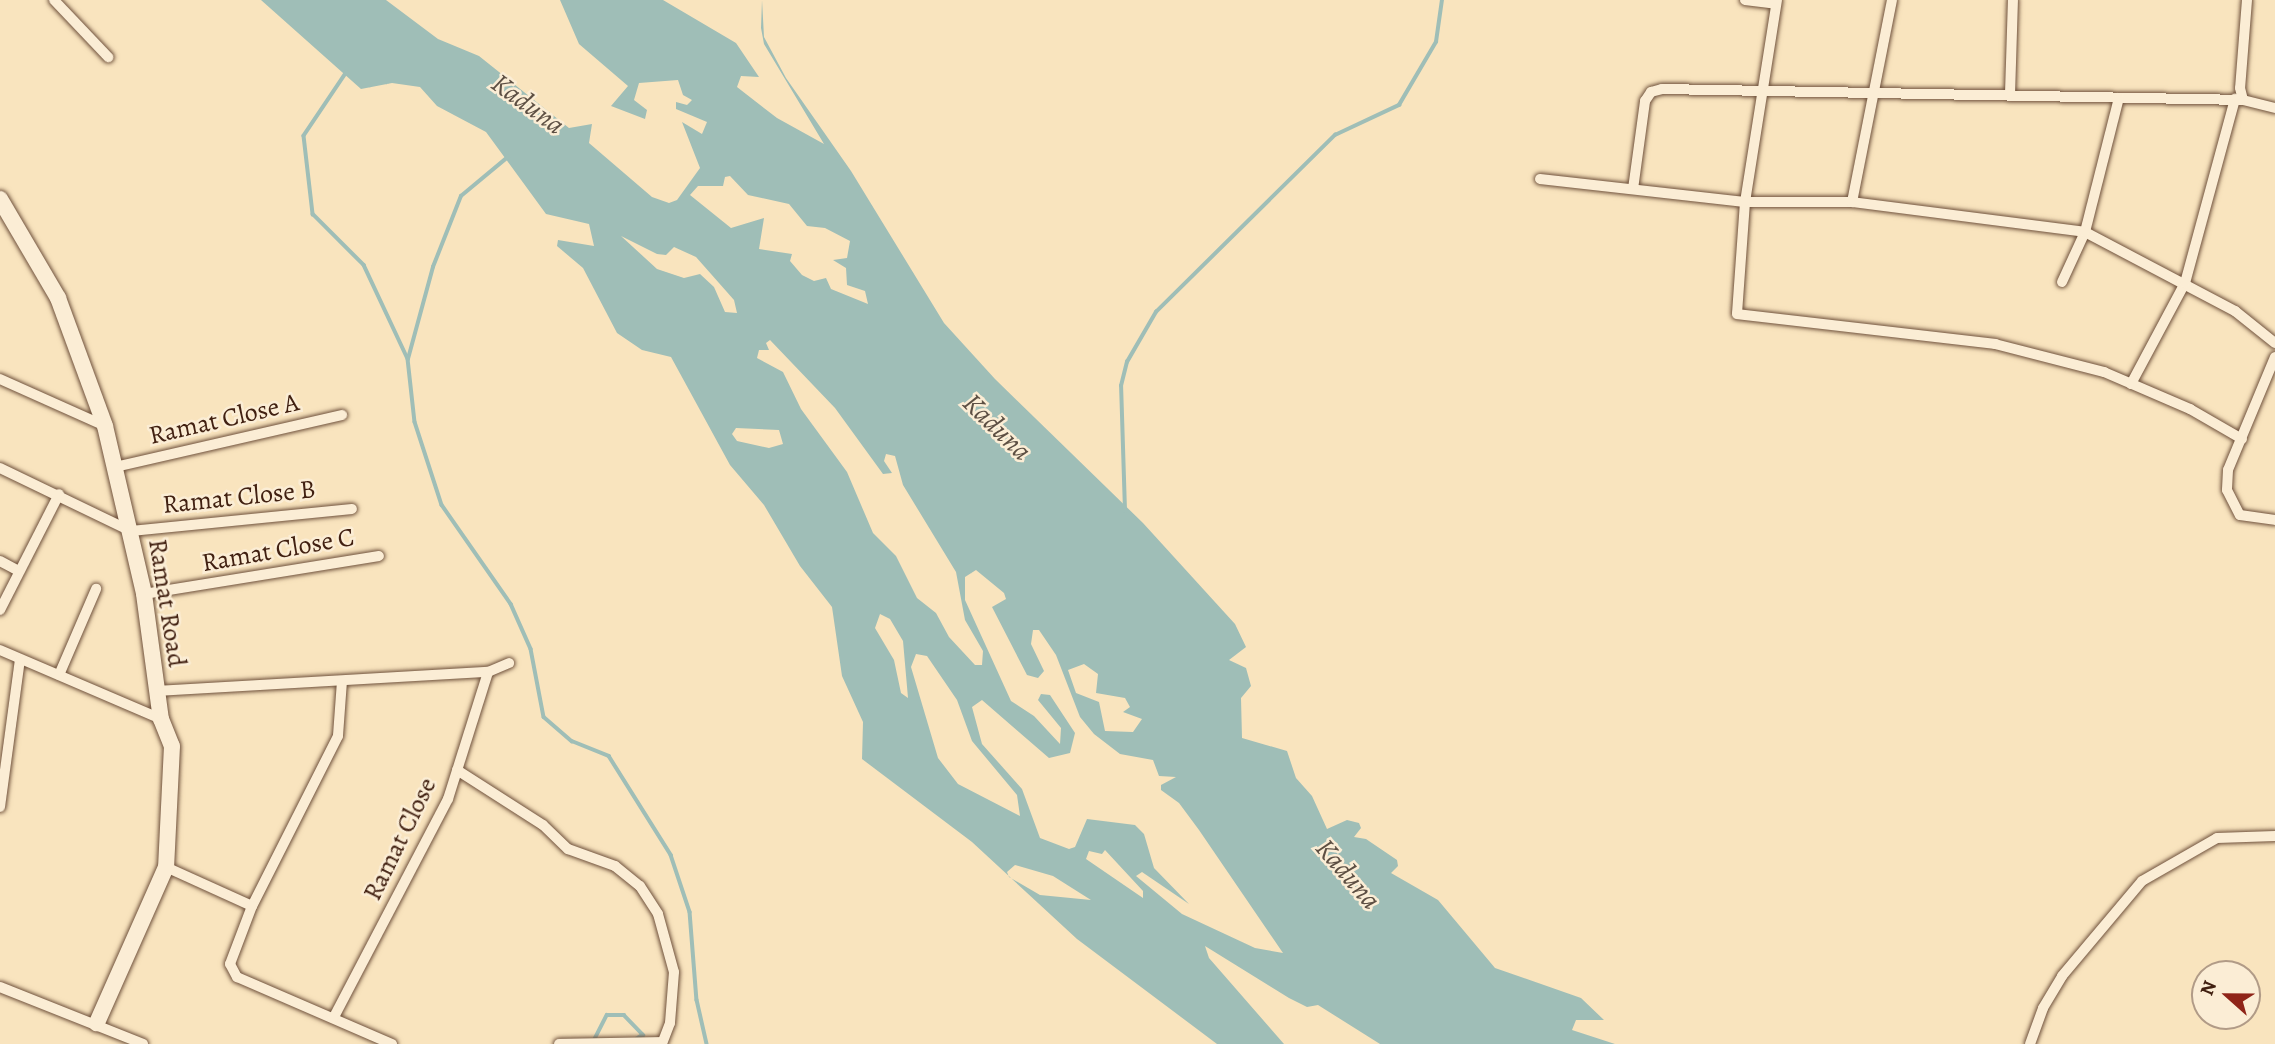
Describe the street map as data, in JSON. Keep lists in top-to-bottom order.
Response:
{
  "streets": {
    "street": [
      "Ramat Close A",
      "Ramat Close B",
      "Ramat Close C",
      "Ramat Road",
      "Ramat Close"
    ]
  },
  "crossings": [
    ["Ramat Close A", "Ramat Road"],
    ["Ramat Close B", "Ramat Road"],
    ["Ramat Close C", "Ramat Road"]
  ],
  "water": ["Kaduna"],
  "north": "left"
}
